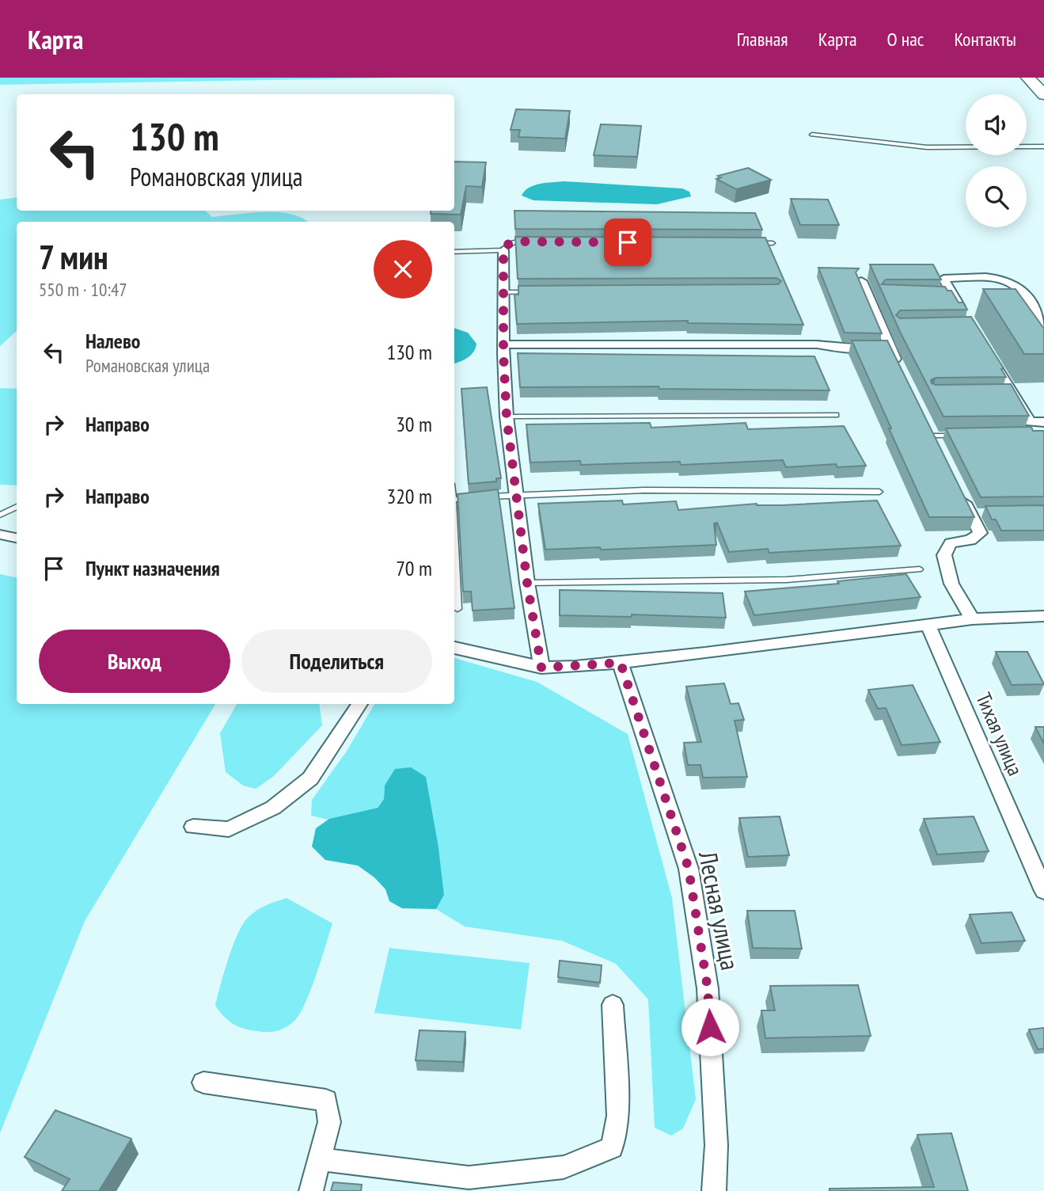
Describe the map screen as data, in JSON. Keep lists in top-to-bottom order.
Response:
{
  "streets": {
    "street": ["Тихая улица", "Лесная улица"]
  },
  "page": {
    "header": "Карта",
    "nav": [
      "Главная",
      "Карта",
      "О нас",
      "Контакты"
    ],
    "turn": ["130 m", "Романовская улица"],
    "heading": ["7 мин", "550 m · 10:47"],
    "list": [
      {
        "name": "Налево",
        "note": "Романовская улица",
        "value": "130 m"
      },
      {
        "name": "Направо",
        "value": "30 m"
      },
      {
        "name": "Направо",
        "value": "320 m"
      },
      {
        "name": "Пункт назначения",
        "value": "70 m"
      }
    ],
    "buttons": ["Выход", "Поделиться"]
  }
}
